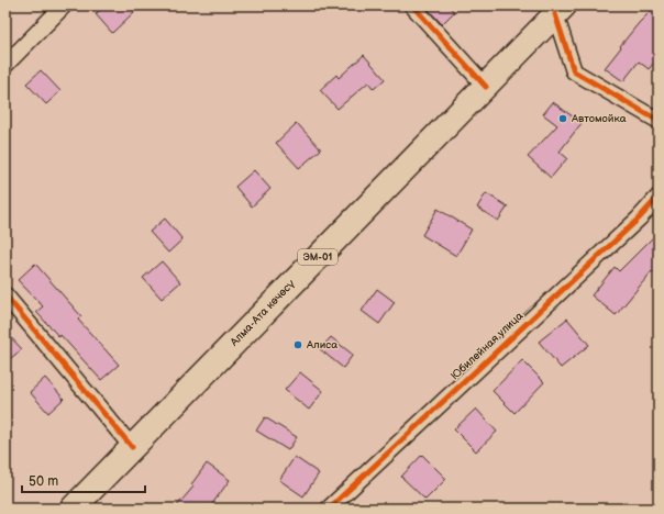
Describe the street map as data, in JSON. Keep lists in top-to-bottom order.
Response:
{
  "streets": {
    "highway": ["ЭМ-01", "Алма-Ата көчөсү"],
    "street": ["Юбилейная улица"]
  },
  "places": ["Автомойка", "Алиса"],
  "scale_bar": "50 m"
}
